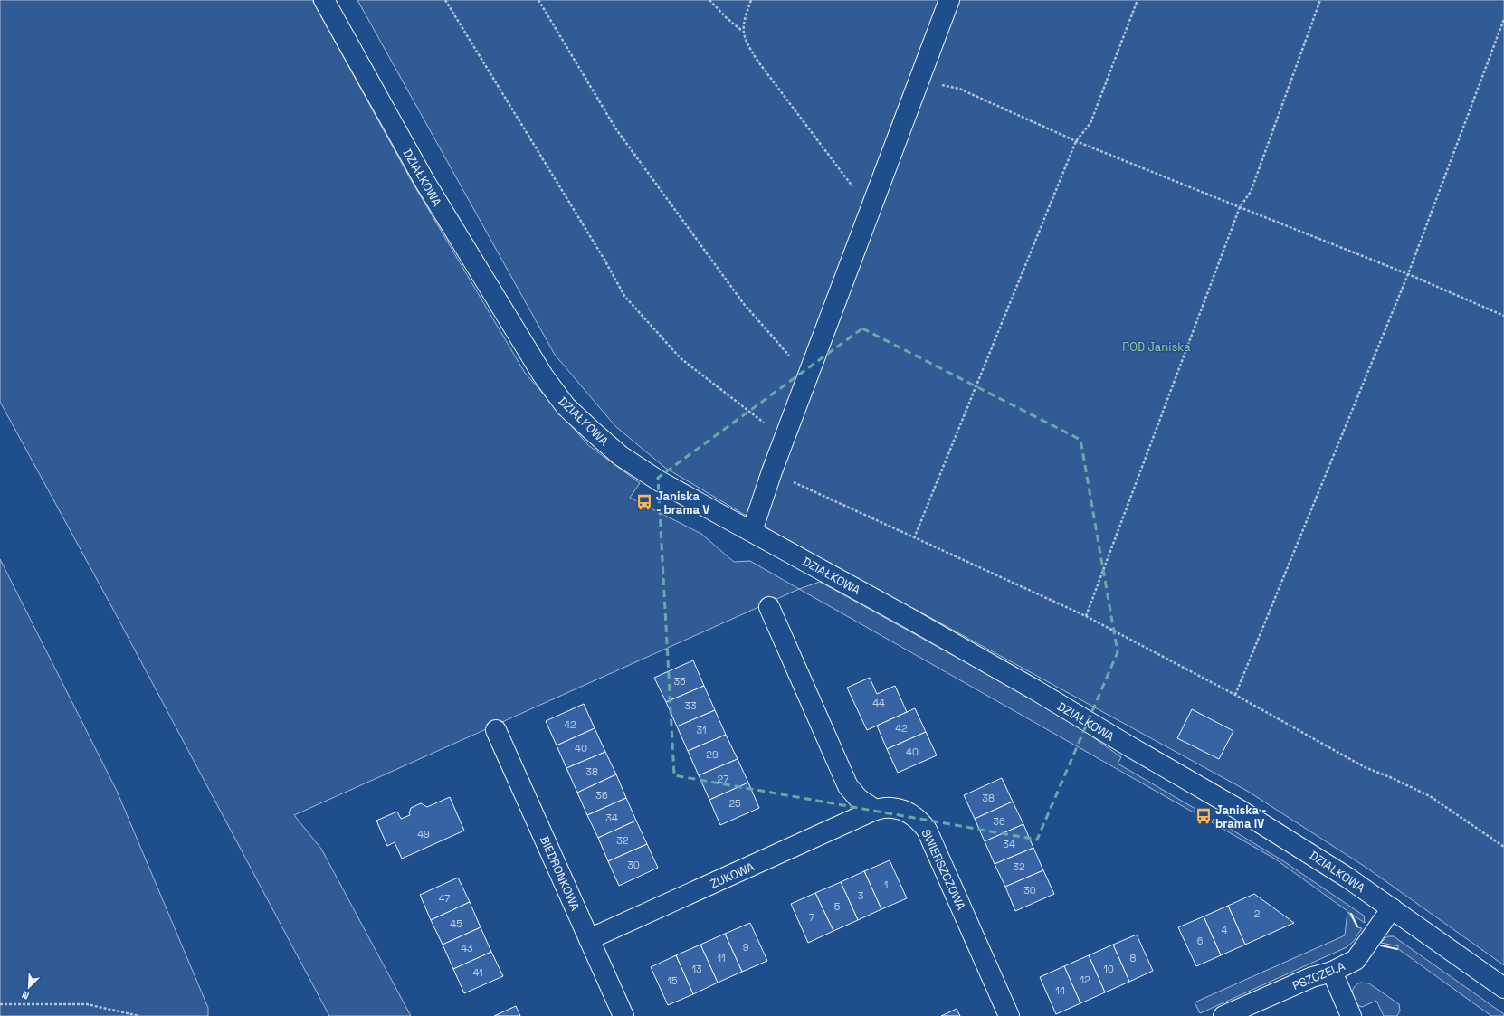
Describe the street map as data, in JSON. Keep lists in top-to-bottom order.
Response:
{
  "streets": {
    "street": [
      "DZIAŁKOWA",
      "ŚWIERSZCZOWA",
      "BIEDRONKOWA",
      "ŻUKOWA",
      "PSZCZELA"
    ]
  },
  "crossings": [
    ["DZIAŁKOWA", "PSZCZELA"],
    ["ŚWIERSZCZOWA", "ŻUKOWA"],
    ["BIEDRONKOWA", "ŻUKOWA"]
  ],
  "parks": ["POD Janiska"],
  "places": {
    "bus stop": ["Janiska - brama V", "Janiska - brama IV"]
  },
  "house_numbers": [
    "35",
    "44",
    "33",
    "42",
    "42",
    "31",
    "40",
    "40",
    "29",
    "38",
    "27",
    "36",
    "38",
    "25",
    "34",
    "36",
    "49",
    "32",
    "34",
    "30",
    "32",
    "1",
    "30",
    "3",
    "47",
    "5",
    "2",
    "7",
    "45",
    "4",
    "6",
    "9",
    "43",
    "11",
    "8",
    "13",
    "10",
    "41",
    "12",
    "15",
    "14"
  ],
  "north": "bottom left"
}
